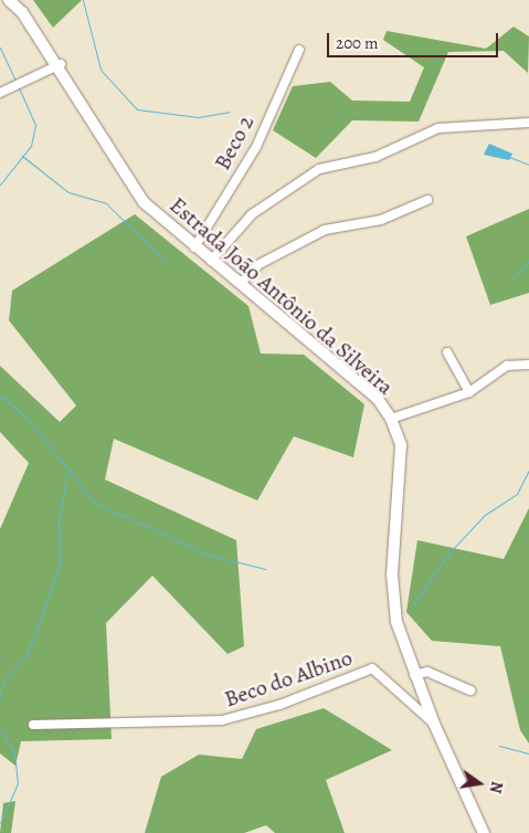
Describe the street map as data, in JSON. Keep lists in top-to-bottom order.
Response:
{
  "streets": {
    "main road": ["Estrada João Antônio da Silveira"],
    "street": ["Beco 2", "Beco do Albino"]
  },
  "crossings": [
    ["Beco 2", "Estrada João Antônio da Silveira"],
    ["Estrada João Antônio da Silveira", "Beco do Albino"]
  ],
  "scale_bar": "200 m",
  "north": "right"
}
